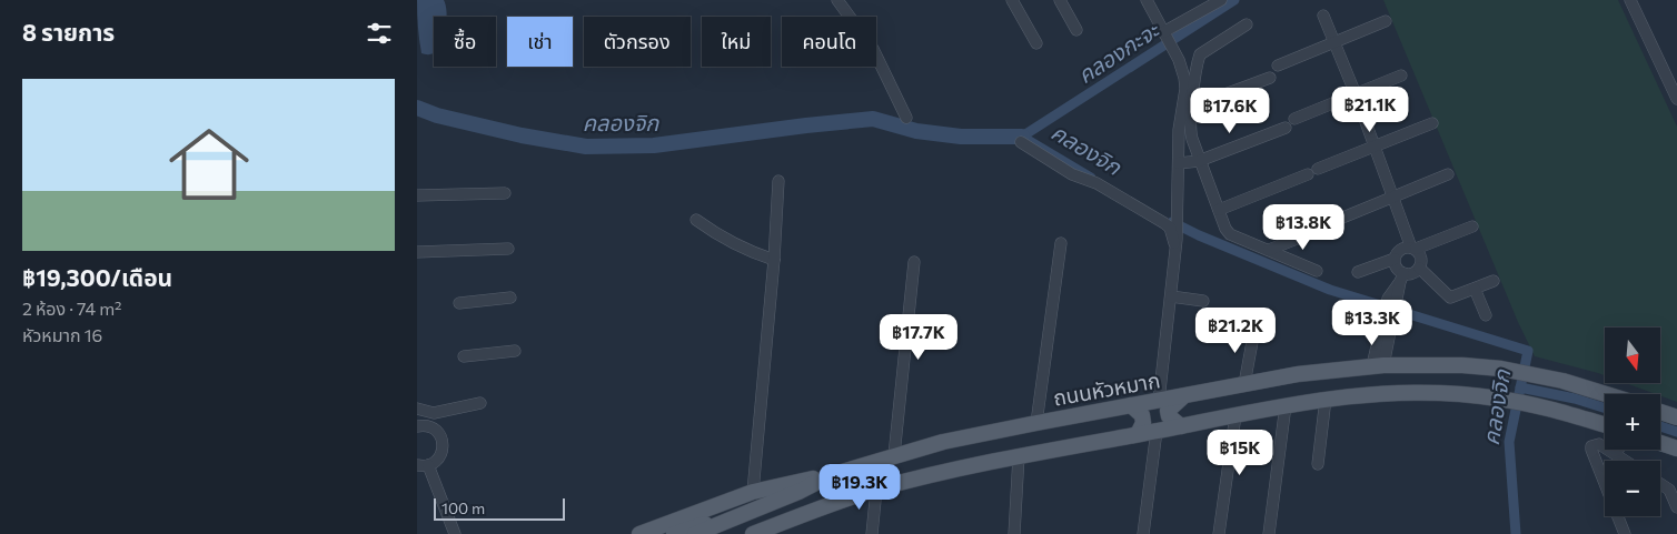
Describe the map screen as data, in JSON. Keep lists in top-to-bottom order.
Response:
{
  "streets": {
    "main road": ["ถนนหัวหมาก"]
  },
  "water": ["คลองกะจะ", "คลองจิก"],
  "scale_bar": "100 m",
  "north": "bottom",
  "page": {
    "heading": "8 รายการ",
    "chip": [
      "ซื้อ",
      "เช่า",
      "ตัวกรอง",
      "ใหม่",
      "คอนโด"
    ],
    "list": [
      {
        "name": "฿19,300/เดือน",
        "note": "2 ห้อง · 74 m² · หัวหมาก 16"
      }
    ],
    "price": [
      "฿21.1K",
      "฿17.6K",
      "฿13.8K",
      "฿13.3K",
      "฿21.2K",
      "฿17.7K",
      "฿15K",
      "฿19.3K"
    ],
    "map_buttons": ["+", "−"],
    "scale": "100 m"
  }
}
